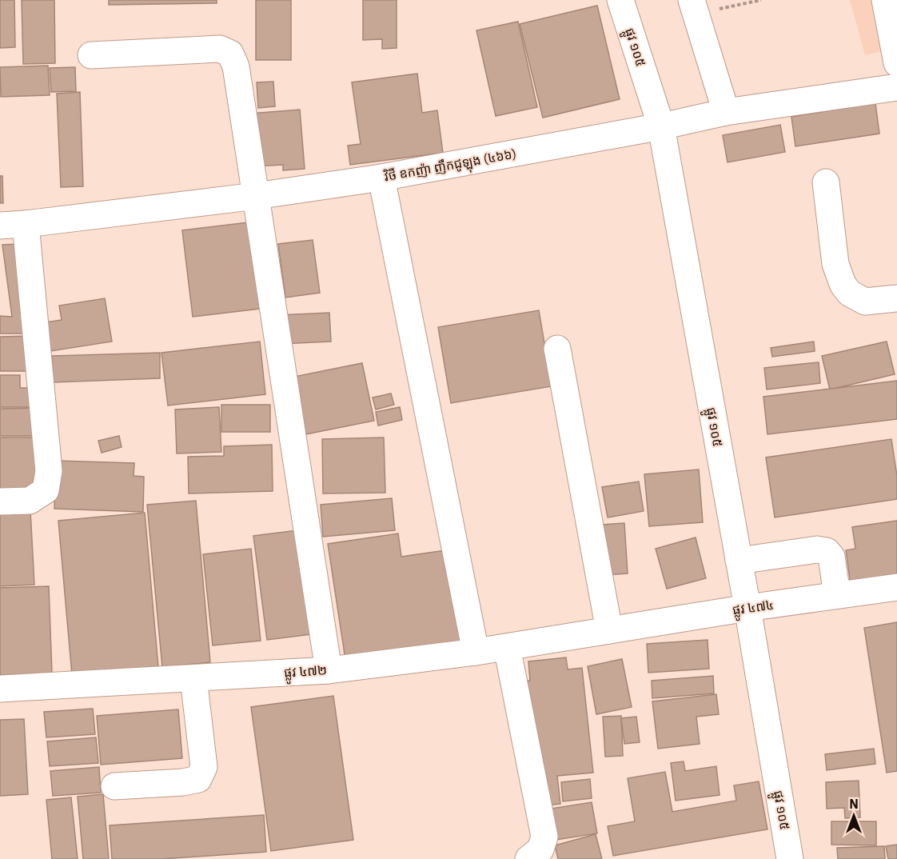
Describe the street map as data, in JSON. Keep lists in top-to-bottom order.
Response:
{
  "streets": {
    "street": [
      "ផ្លូវ ១០៥",
      "វិថី ឧកញ៉ា ញឹកជូឡុង (៤៦៦)",
      "ផ្លូវ ៤៧៤",
      "ផ្លូវ ៤៧២"
    ]
  },
  "crossings": [
    ["ផ្លូវ ១០៥", "វិថី ឧកញ៉ា ញឹកជូឡុង (៤៦៦)"],
    ["ផ្លូវ ១០៥", "ផ្លូវ ៤៧៤"],
    ["ផ្លូវ ៤៧៤", "ផ្លូវ ៤៧២"]
  ],
  "north": "top"
}
